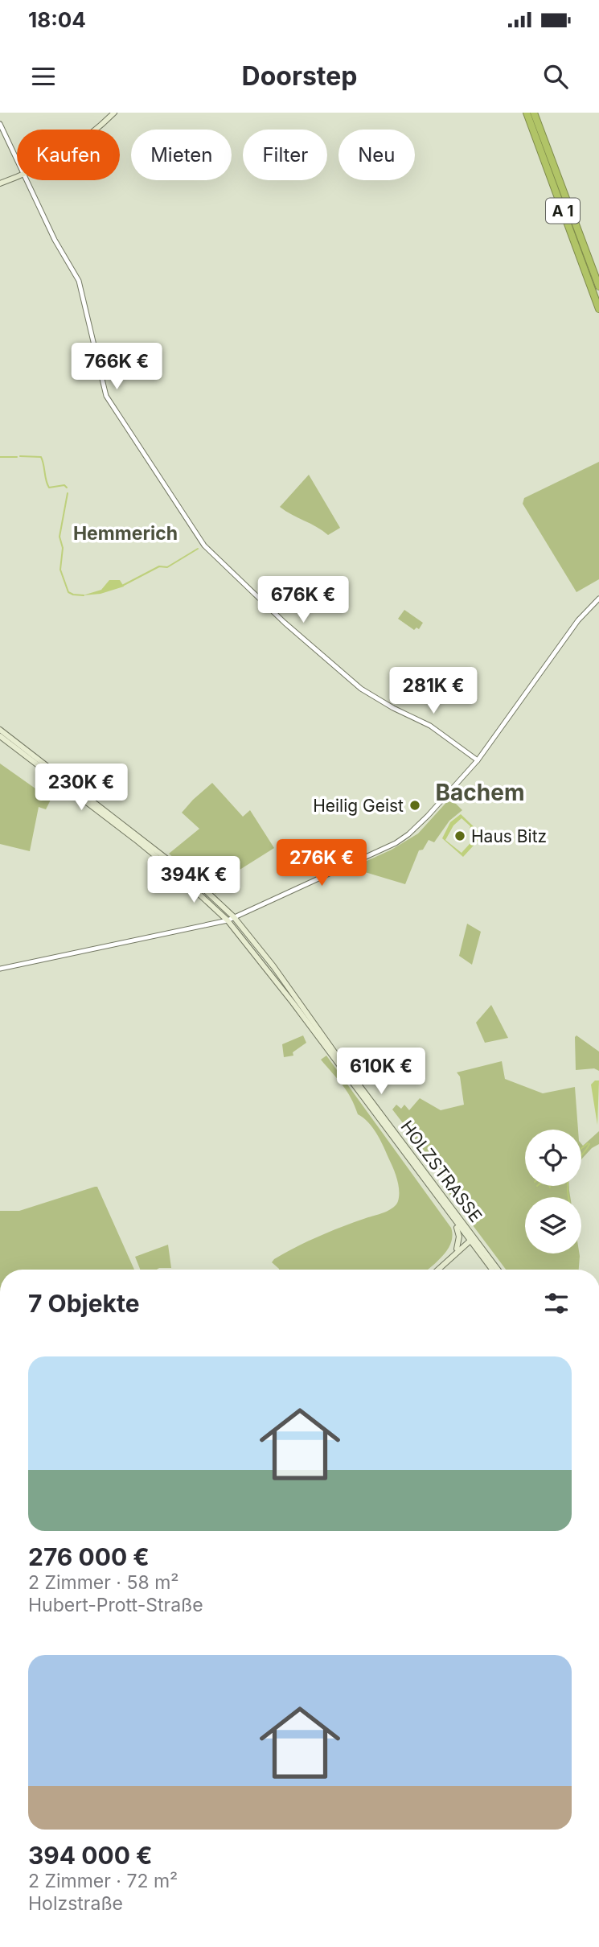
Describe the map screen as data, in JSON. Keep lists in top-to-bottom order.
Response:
{
  "streets": {
    "highway": ["A 1"],
    "main road": ["HOLZSTRASSE"]
  },
  "districts": ["Hemmerich", "Bachem"],
  "places": ["Heilig Geist", "Haus Bitz"],
  "page": {
    "status": "18:04",
    "header": "Doorstep",
    "chip": [
      "Kaufen",
      "Mieten",
      "Filter",
      "Neu"
    ],
    "price": [
      "766K €",
      "676K €",
      "281K €",
      "230K €",
      "276K €",
      "394K €",
      "610K €"
    ],
    "heading": "7 Objekte",
    "list": [
      {
        "name": "276 000 €",
        "note": "2 Zimmer · 58 m² · Hubert-Prott-Straße"
      },
      {
        "name": "394 000 €",
        "note": "2 Zimmer · 72 m² · Holzstraße"
      }
    ]
  }
}
